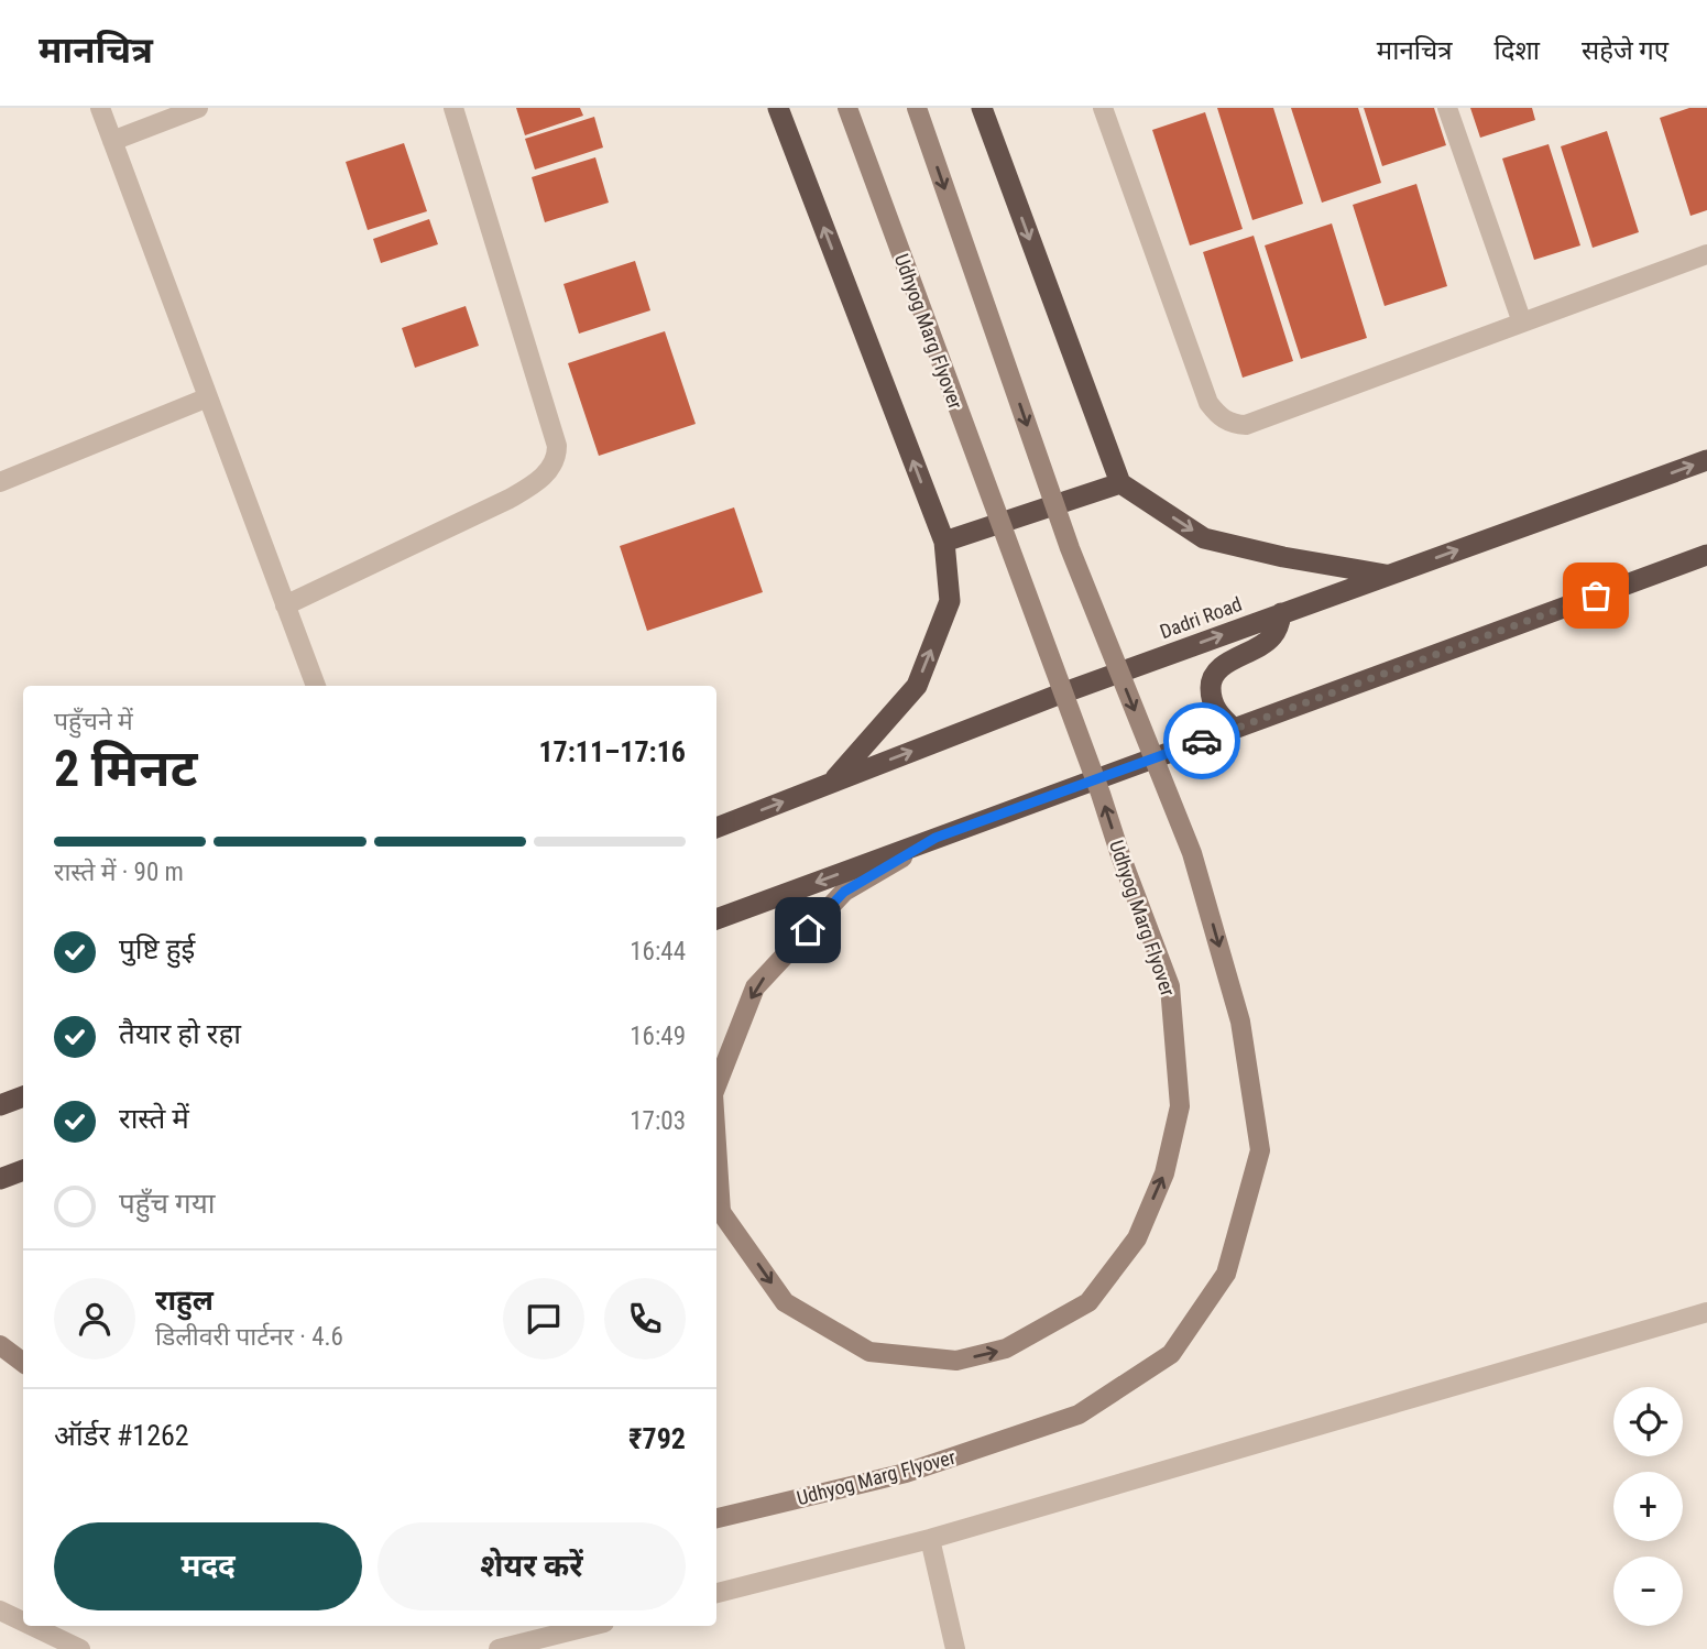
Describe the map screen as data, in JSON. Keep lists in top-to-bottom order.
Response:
{
  "streets": {
    "highway": ["Dadri Road"],
    "main road": ["Udhyog Marg Flyover"]
  },
  "page": {
    "header": "मानचित्र",
    "nav": ["मानचित्र", "दिशा", "सहेजे गए"],
    "heading": ["2 मिनट", "पहुँचने में", "17:11–17:16"],
    "panel": [
      "राहुल",
      "डिलीवरी पार्टनर · 4.6",
      "ऑर्डर #1262",
      "₹792"
    ],
    "bar": "रास्ते में · 90 m",
    "list": [
      ["पुष्टि हुई", "16:44"],
      ["तैयार हो रहा", "16:49"],
      ["रास्ते में", "17:03"],
      "पहुँच गया"
    ],
    "map_buttons": ["+", "−"],
    "buttons": ["मदद", "शेयर करें"]
  }
}
